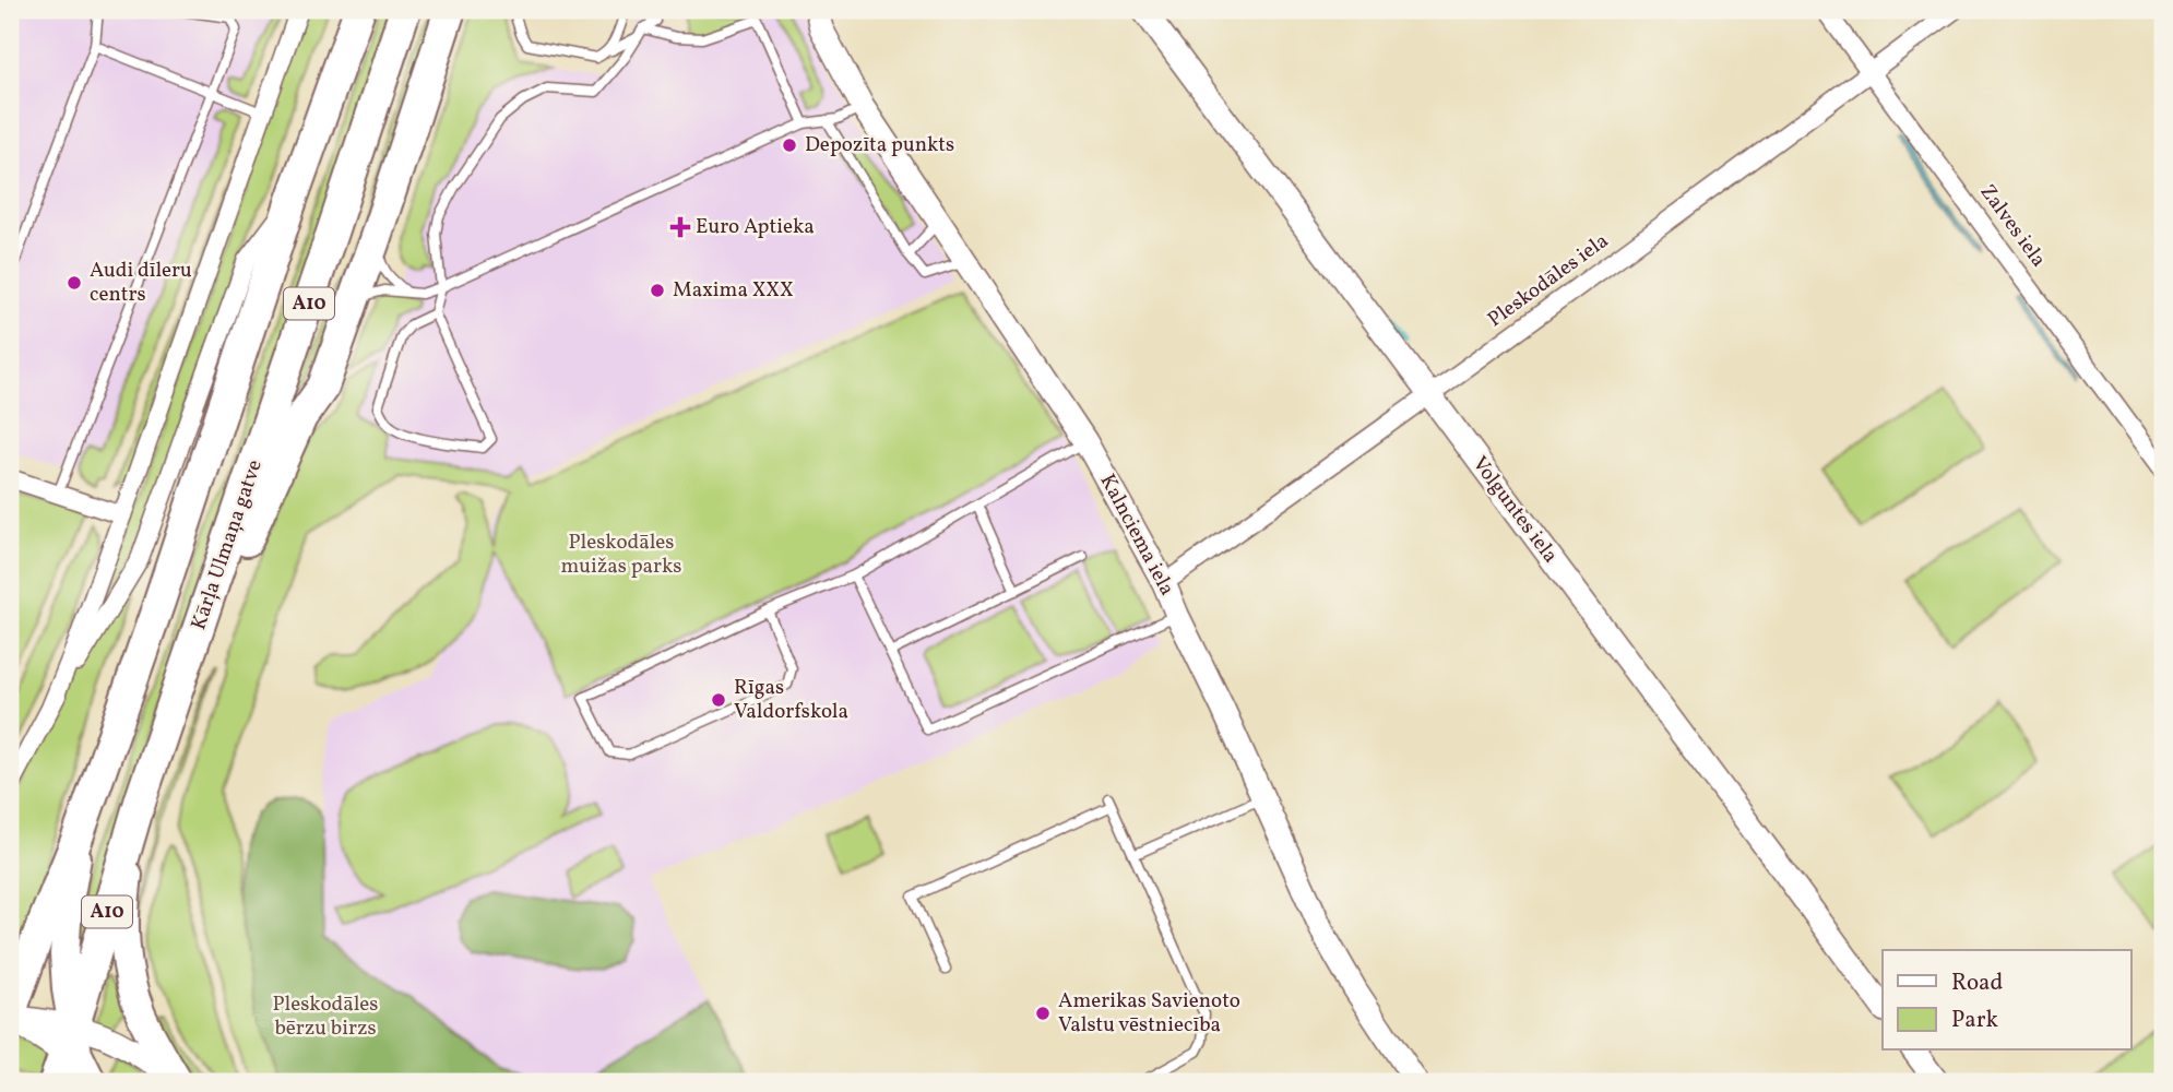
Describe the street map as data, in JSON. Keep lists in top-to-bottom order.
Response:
{
  "streets": {
    "highway": ["A10", "Kārļa Ulmaņa gatve"],
    "street": [
      "Zalves iela",
      "Pleskodāles iela",
      "Volguntes iela",
      "Kalnciema iela"
    ]
  },
  "crossings": [
    ["Zalves iela", "Pleskodāles iela"],
    ["Pleskodāles iela", "Volguntes iela"],
    ["Pleskodāles iela", "Kalnciema iela"]
  ],
  "parks": ["Pleskodāles muižas parks", "Pleskodāles bērzu birzs"],
  "places": {
    "other": [
      "Depozīta punkts",
      "Audi dīleru centrs",
      "Maxima XXX",
      "Rīgas Valdorfskola",
      "Amerikas Savienoto Valstu vēstniecība"
    ],
    "health": ["Euro Aptieka"]
  },
  "legend": ["Road", "Park"]
}
